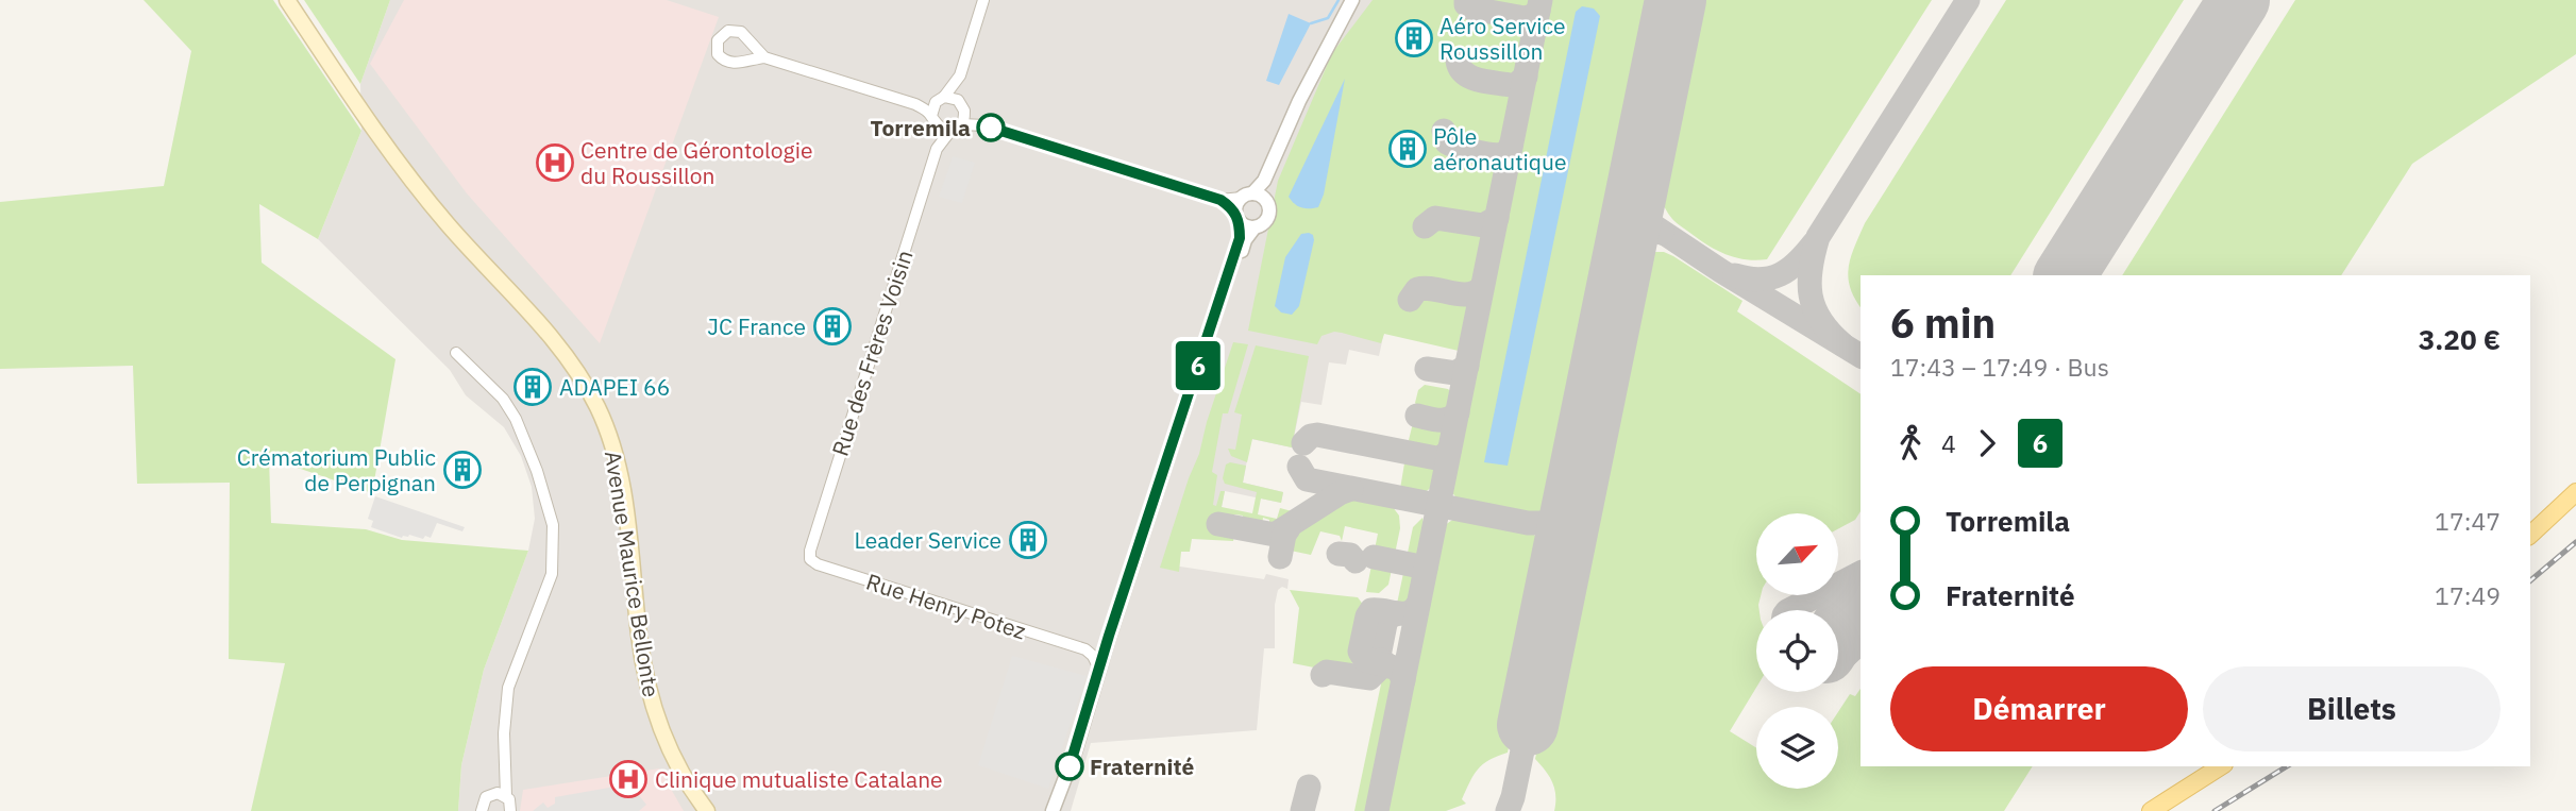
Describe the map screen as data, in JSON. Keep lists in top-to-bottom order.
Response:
{
  "streets": {
    "main road": ["Avenue Maurice Bellonte"],
    "street": ["Rue des Frères Voisin", "Rue Henry Potez"]
  },
  "crossings": [
    ["Rue des Frères Voisin", "Rue Henry Potez"]
  ],
  "places": {
    "building": [
      "Aéro Service Roussillon",
      "Pôle aéronautique",
      "JC France",
      "ADAPEI 66",
      "Crématorium Public de Perpignan",
      "Leader Service"
    ],
    "other": ["Torremila", "Fraternité"],
    "hospital": ["Centre de Gérontologie du Roussillon", "Clinique mutualiste Catalane"]
  },
  "lines": ["bus line 6"],
  "north": "top right",
  "page": {
    "on_map": "6",
    "heading": ["6 min", "17:43 – 17:49 · Bus", "3.20 €"],
    "legs": ["4", "6"],
    "list": [
      {
        "name": "Torremila",
        "value": "17:47"
      },
      {
        "name": "Fraternité",
        "value": "17:49"
      }
    ],
    "buttons": ["Démarrer", "Billets"]
  }
}
